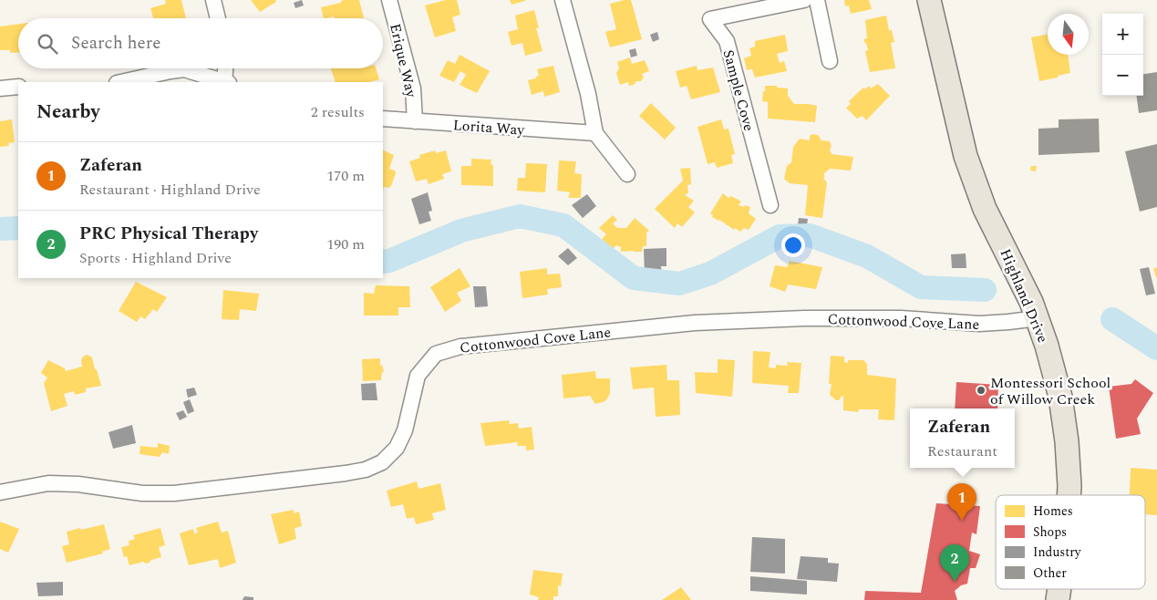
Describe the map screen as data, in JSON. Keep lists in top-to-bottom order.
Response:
{
  "streets": {
    "main road": ["Highland Drive"],
    "street": [
      "Erique Way",
      "Sample Cove",
      "Lorita Way",
      "Cottonwood Cove Lane"
    ]
  },
  "crossings": [
    ["Erique Way", "Lorita Way"],
    ["Highland Drive", "Cottonwood Cove Lane"]
  ],
  "places": ["Montessori School of Willow Creek"],
  "legend": [
    "Homes",
    "Shops",
    "Industry",
    "Other"
  ],
  "north": "bottom",
  "page": {
    "map_buttons": ["+", "−"],
    "search": "Search here",
    "heading": ["Nearby", "2 results"],
    "list": [
      {
        "mark": "1",
        "name": "Zaferan",
        "note": "Restaurant · Highland Drive",
        "value": "170 m"
      },
      {
        "mark": "2",
        "name": "PRC Physical Therapy",
        "note": "Sports · Highland Drive",
        "value": "190 m"
      }
    ],
    "popup": ["Zaferan", "Restaurant"],
    "pins": ["1", "2"]
  }
}
